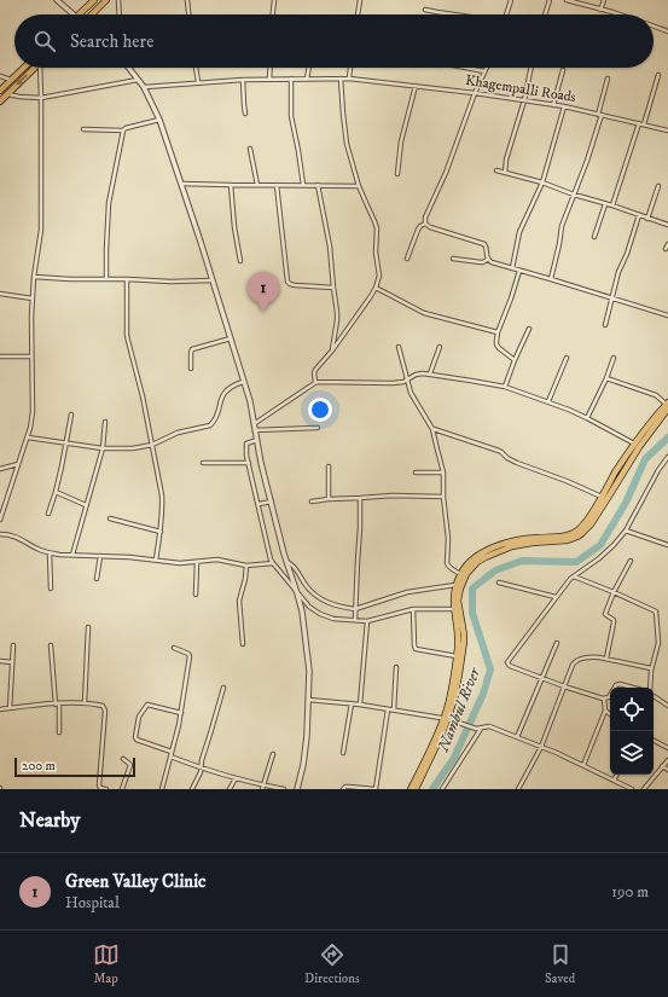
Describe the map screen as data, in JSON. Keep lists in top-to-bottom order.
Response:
{
  "streets": {
    "street": ["Khagempalli Roads"]
  },
  "water": ["Nambul River"],
  "scale_bar": "200 m",
  "page": {
    "search": "Search here",
    "pins": "1",
    "scale": "200 m",
    "heading": "Nearby",
    "list": [
      {
        "mark": "1",
        "name": "Green Valley Clinic",
        "note": "Hospital",
        "value": "190 m"
      }
    ],
    "nav": ["Map", "Directions", "Saved"]
  }
}
